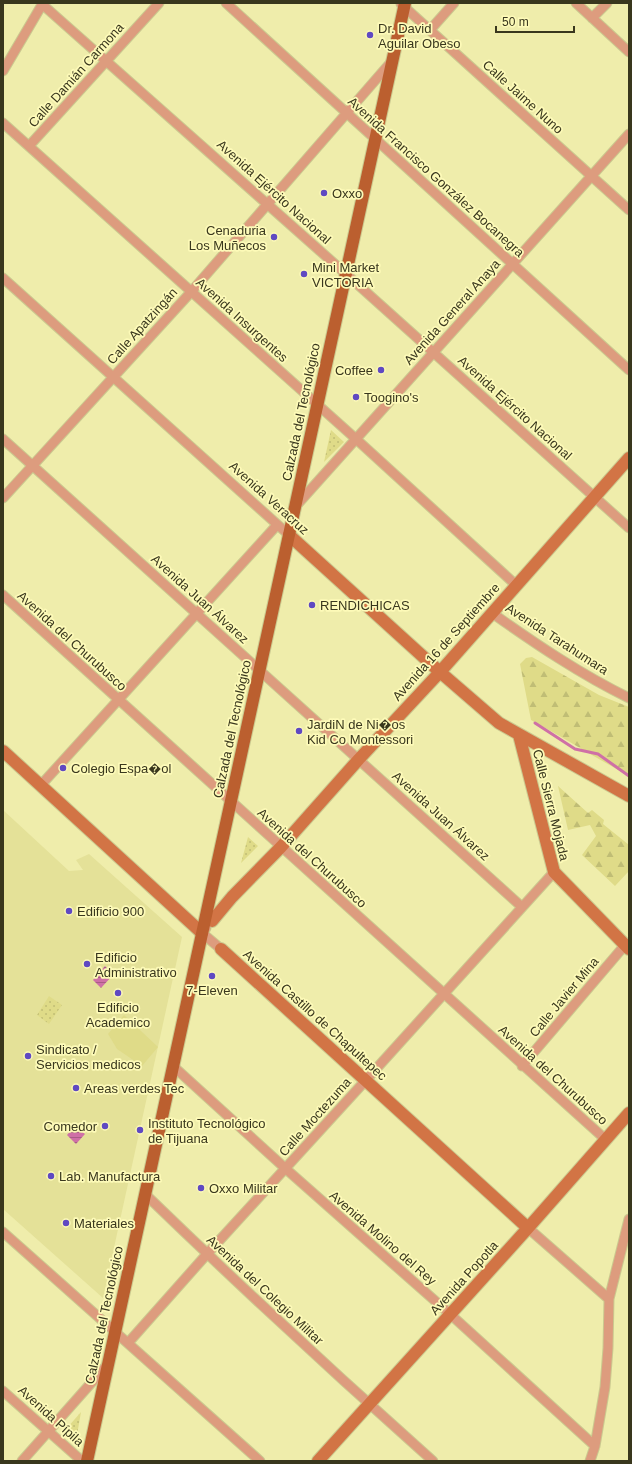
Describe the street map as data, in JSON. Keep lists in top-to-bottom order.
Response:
{
  "streets": {
    "main road": ["Calzada del Tecnológico"],
    "street": [
      "Calle Damián Carmona",
      "Calle Jaime Nuno",
      "Avenida Francisco González Bocanegra",
      "Avenida Ejército Nacional",
      "Avenida General Anaya",
      "Avenida Insurgentes",
      "Calle Apatzingán",
      "Avenida Veracruz",
      "Avenida Juan Álvarez",
      "Avenida Tarahumara",
      "Avenida del Churubusco",
      "Avenida 16 de Septiembre",
      "Calle Sierra Mojada",
      "Calle Javier Mina",
      "Avenida Castillo de Chapultepec",
      "Calle Moctezuma",
      "Avenida Molino del Rey",
      "Avenida Popotla",
      "Avenida del Colegio Militar",
      "Avenida Pípila"
    ]
  },
  "crossings": [
    ["Calle Damián Carmona", "Avenida Ejército Nacional"],
    ["Calle Damián Carmona", "Avenida Insurgentes"],
    ["Calle Jaime Nuno", "Avenida General Anaya"],
    ["Calle Jaime Nuno", "Calzada del Tecnológico"],
    ["Avenida Francisco González Bocanegra", "Avenida General Anaya"],
    ["Avenida Francisco González Bocanegra", "Calle Apatzingán"],
    ["Avenida Francisco González Bocanegra", "Calzada del Tecnológico"],
    ["Avenida Ejército Nacional", "Avenida General Anaya"],
    ["Avenida Ejército Nacional", "Calle Apatzingán"],
    ["Avenida Ejército Nacional", "Calzada del Tecnológico"],
    ["Avenida Ejército Nacional", "Avenida 16 de Septiembre"],
    ["Avenida General Anaya", "Avenida Insurgentes"],
    ["Avenida General Anaya", "Calzada del Tecnológico"],
    ["Avenida Insurgentes", "Calle Apatzingán"],
    ["Avenida Insurgentes", "Calzada del Tecnológico"],
    ["Avenida Insurgentes", "Avenida 16 de Septiembre"],
    ["Calle Apatzingán", "Calzada del Tecnológico"],
    ["Calle Apatzingán", "Avenida Veracruz"],
    ["Calle Apatzingán", "Avenida Juan Álvarez"],
    ["Calzada del Tecnológico", "Avenida Veracruz"],
    ["Calzada del Tecnológico", "Avenida Juan Álvarez"],
    ["Calzada del Tecnológico", "Avenida del Churubusco"],
    ["Calzada del Tecnológico", "Avenida 16 de Septiembre"],
    ["Calzada del Tecnológico", "Avenida Castillo de Chapultepec"],
    ["Calzada del Tecnológico", "Avenida Molino del Rey"],
    ["Calzada del Tecnológico", "Avenida del Colegio Militar"],
    ["Avenida Veracruz", "Avenida 16 de Septiembre"],
    ["Avenida Veracruz", "Calle Sierra Mojada"],
    ["Avenida Juan Álvarez", "Avenida 16 de Septiembre"],
    ["Avenida Juan Álvarez", "Calle Moctezuma"],
    ["Avenida Tarahumara", "Avenida 16 de Septiembre"],
    ["Avenida del Churubusco", "Avenida 16 de Septiembre"],
    ["Avenida del Churubusco", "Calle Javier Mina"],
    ["Avenida del Churubusco", "Calle Moctezuma"],
    ["Avenida del Churubusco", "Avenida Popotla"],
    ["Avenida 16 de Septiembre", "Avenida Castillo de Chapultepec"],
    ["Calle Sierra Mojada", "Calle Javier Mina"],
    ["Calle Sierra Mojada", "Calle Moctezuma"],
    ["Avenida Castillo de Chapultepec", "Calle Moctezuma"],
    ["Avenida Castillo de Chapultepec", "Avenida Popotla"],
    ["Calle Moctezuma", "Avenida Molino del Rey"],
    ["Calle Moctezuma", "Avenida del Colegio Militar"],
    ["Avenida Molino del Rey", "Avenida Popotla"],
    ["Avenida Popotla", "Avenida del Colegio Militar"]
  ],
  "places": [
    "Dr. David Aguilar Obeso",
    "Oxxo",
    "Cenaduria Los Muñecos",
    "Mini Market VICTORIA",
    "Coffee",
    "Toogino's",
    "RENDICHICAS",
    "JardiN de Ni�os Kid Co Montessori",
    "Colegio Espa�ol",
    "Edificio 900",
    "Edificio Administrativo",
    "7-Eleven",
    "Edificio Academico",
    "Sindicato / Servicios medicos",
    "Areas verdes Tec",
    "Comedor",
    "Instituto Tecnológico de Tijuana",
    "Lab. Manufactura",
    "Oxxo Militar",
    "Materiales"
  ],
  "scale_bar": "50 m"
}
